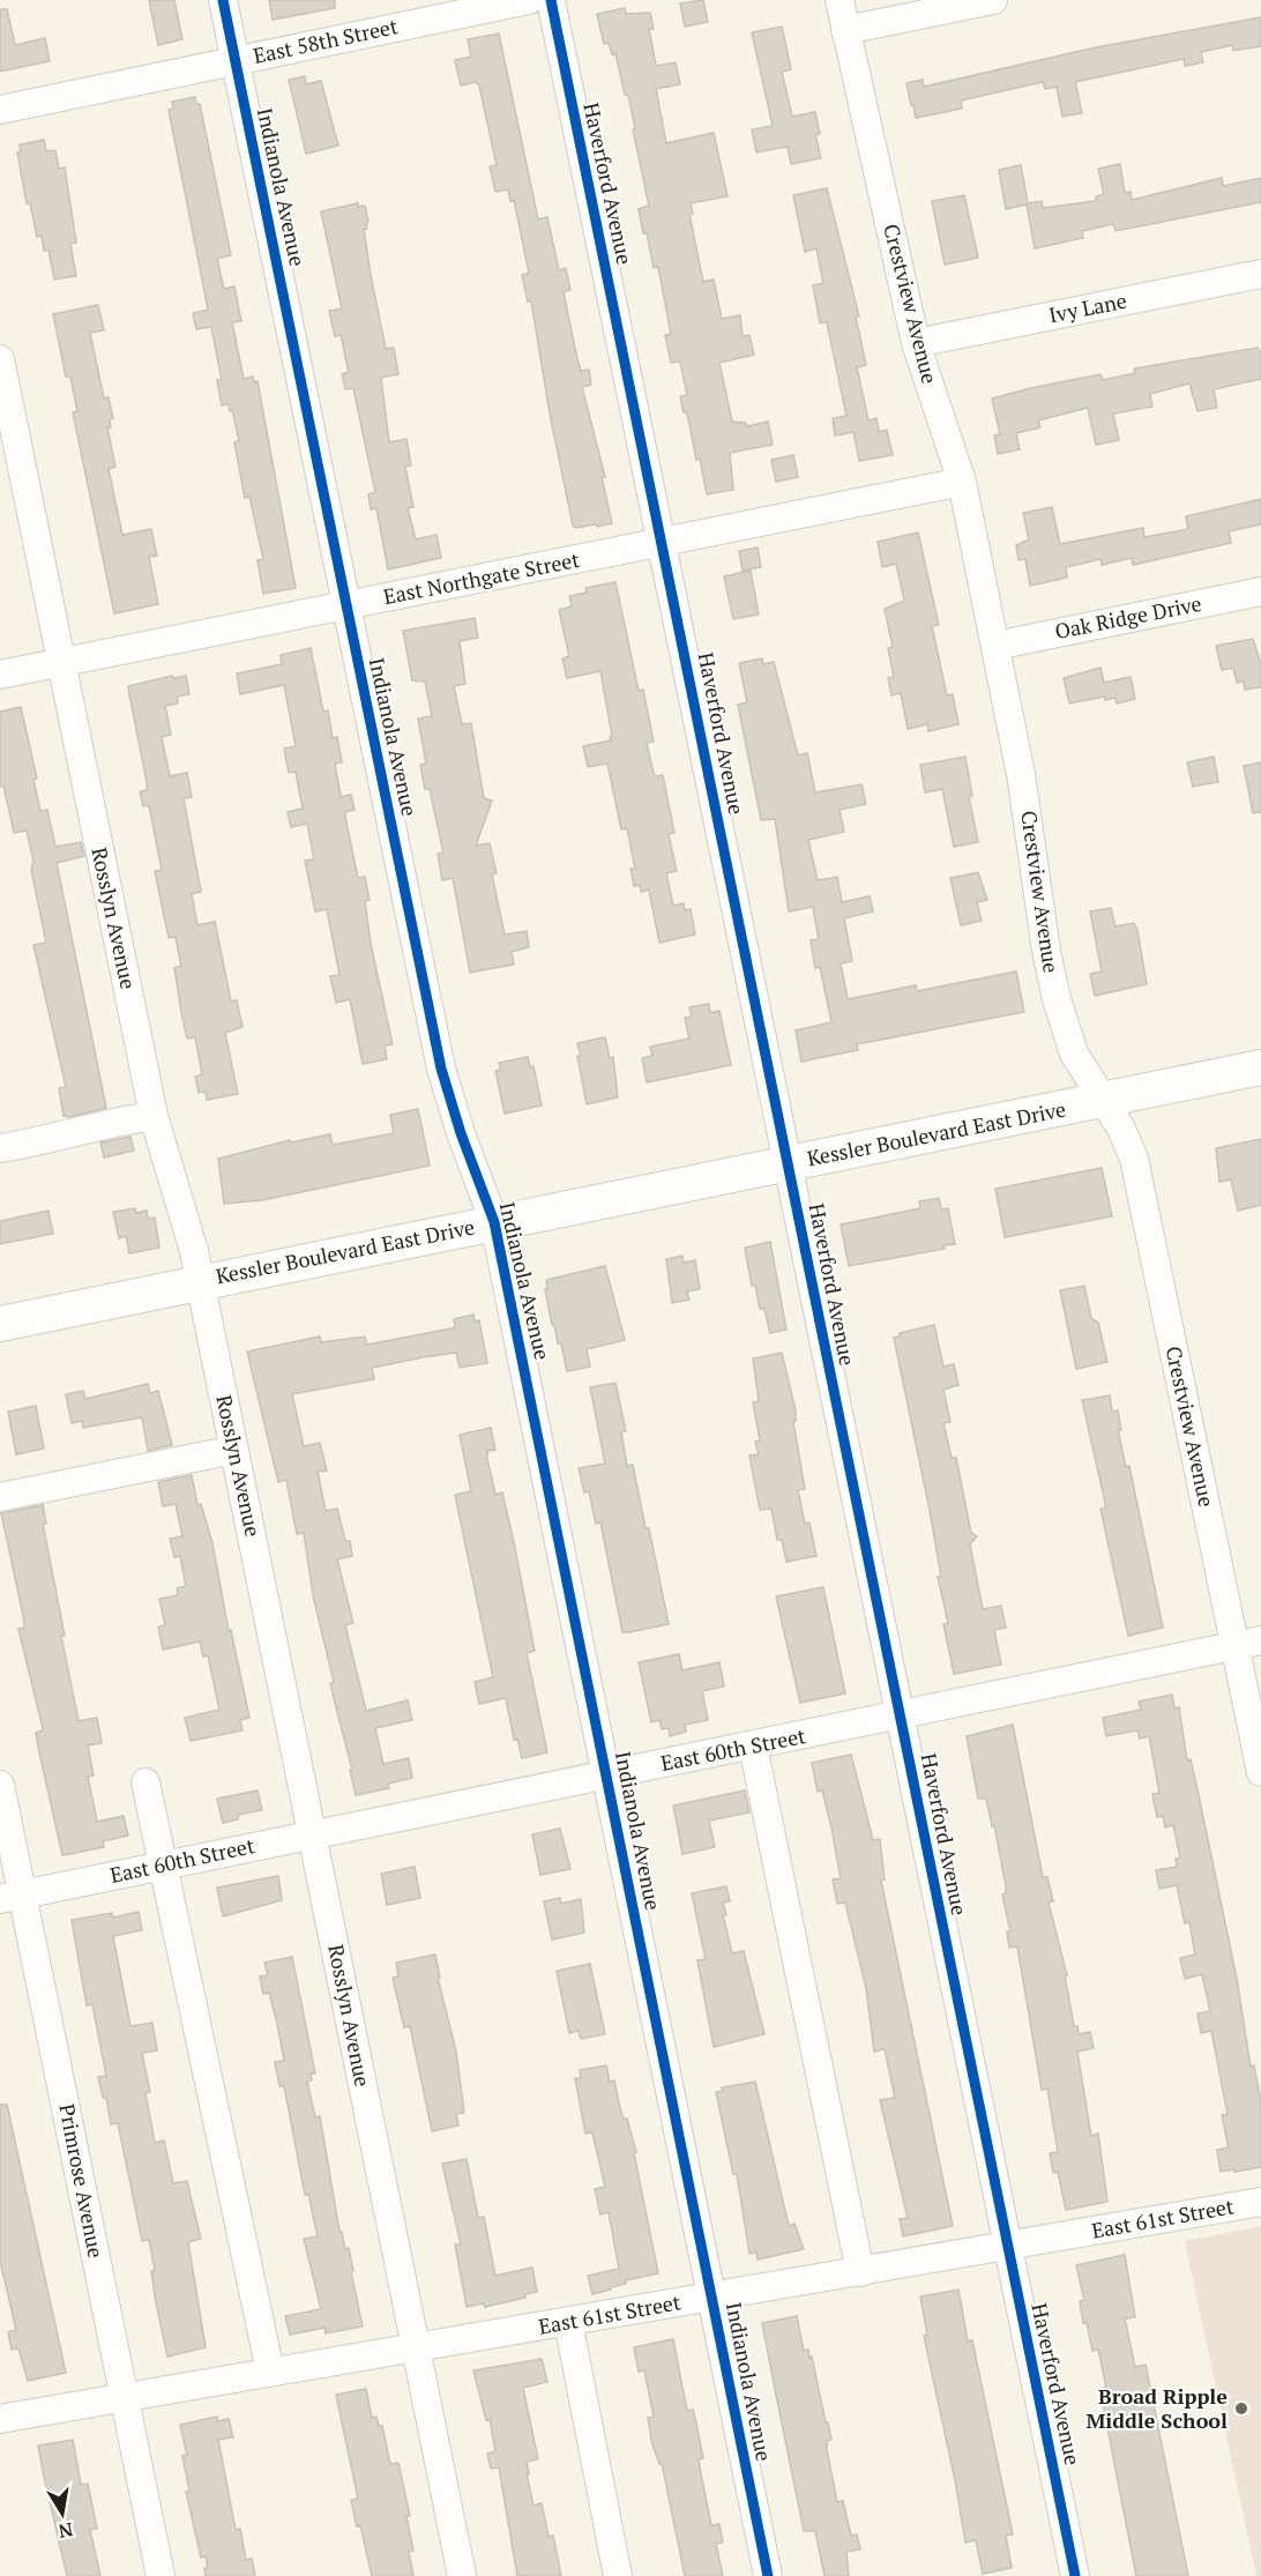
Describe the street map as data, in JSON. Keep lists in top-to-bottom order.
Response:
{
  "streets": {
    "main road": ["Kessler Boulevard East Drive"],
    "street": [
      "East 58th Street",
      "Haverford Avenue",
      "Indianola Avenue",
      "Crestview Avenue",
      "Ivy Lane",
      "East Northgate Street",
      "Oak Ridge Drive",
      "Rosslyn Avenue",
      "East 60th Street",
      "Primrose Avenue",
      "East 61st Street"
    ]
  },
  "crossings": [
    ["East 58th Street", "Indianola Avenue"],
    ["Haverford Avenue", "East Northgate Street"],
    ["Haverford Avenue", "Kessler Boulevard East Drive"],
    ["Haverford Avenue", "East 60th Street"],
    ["Haverford Avenue", "East 61st Street"],
    ["Indianola Avenue", "East Northgate Street"],
    ["Indianola Avenue", "Kessler Boulevard East Drive"],
    ["Indianola Avenue", "East 60th Street"],
    ["Indianola Avenue", "East 61st Street"],
    ["Crestview Avenue", "Ivy Lane"],
    ["Crestview Avenue", "East Northgate Street"],
    ["Crestview Avenue", "Oak Ridge Drive"],
    ["Crestview Avenue", "Kessler Boulevard East Drive"],
    ["Crestview Avenue", "East 60th Street"],
    ["East Northgate Street", "Rosslyn Avenue"],
    ["Rosslyn Avenue", "Kessler Boulevard East Drive"],
    ["Rosslyn Avenue", "East 60th Street"],
    ["Rosslyn Avenue", "East 61st Street"],
    ["East 60th Street", "Primrose Avenue"],
    ["Primrose Avenue", "East 61st Street"]
  ],
  "places": ["Broad Ripple Middle School"],
  "north": "bottom"
}
